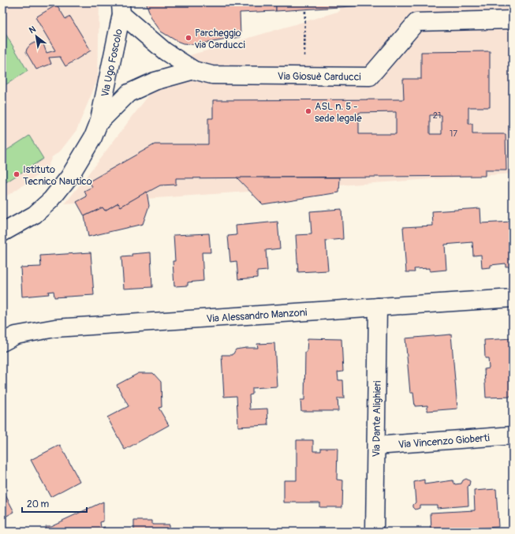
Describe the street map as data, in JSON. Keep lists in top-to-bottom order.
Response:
{
  "streets": {
    "street": [
      "Via Ugo Foscolo",
      "Via Giosuè Carducci",
      "Via Alessandro Manzoni",
      "Via Dante Alighieri",
      "Via Vincenzo Gioberti"
    ]
  },
  "crossings": [
    ["Via Ugo Foscolo", "Via Giosuè Carducci"],
    ["Via Alessandro Manzoni", "Via Dante Alighieri"],
    ["Via Dante Alighieri", "Via Vincenzo Gioberti"]
  ],
  "places": ["Parcheggio via Carducci", "ASL n. 5 - sede legale", "Istituto Tecnico Nautico"],
  "house_numbers": ["21", "17"],
  "scale_bar": "20 m",
  "north": "top left"
}
